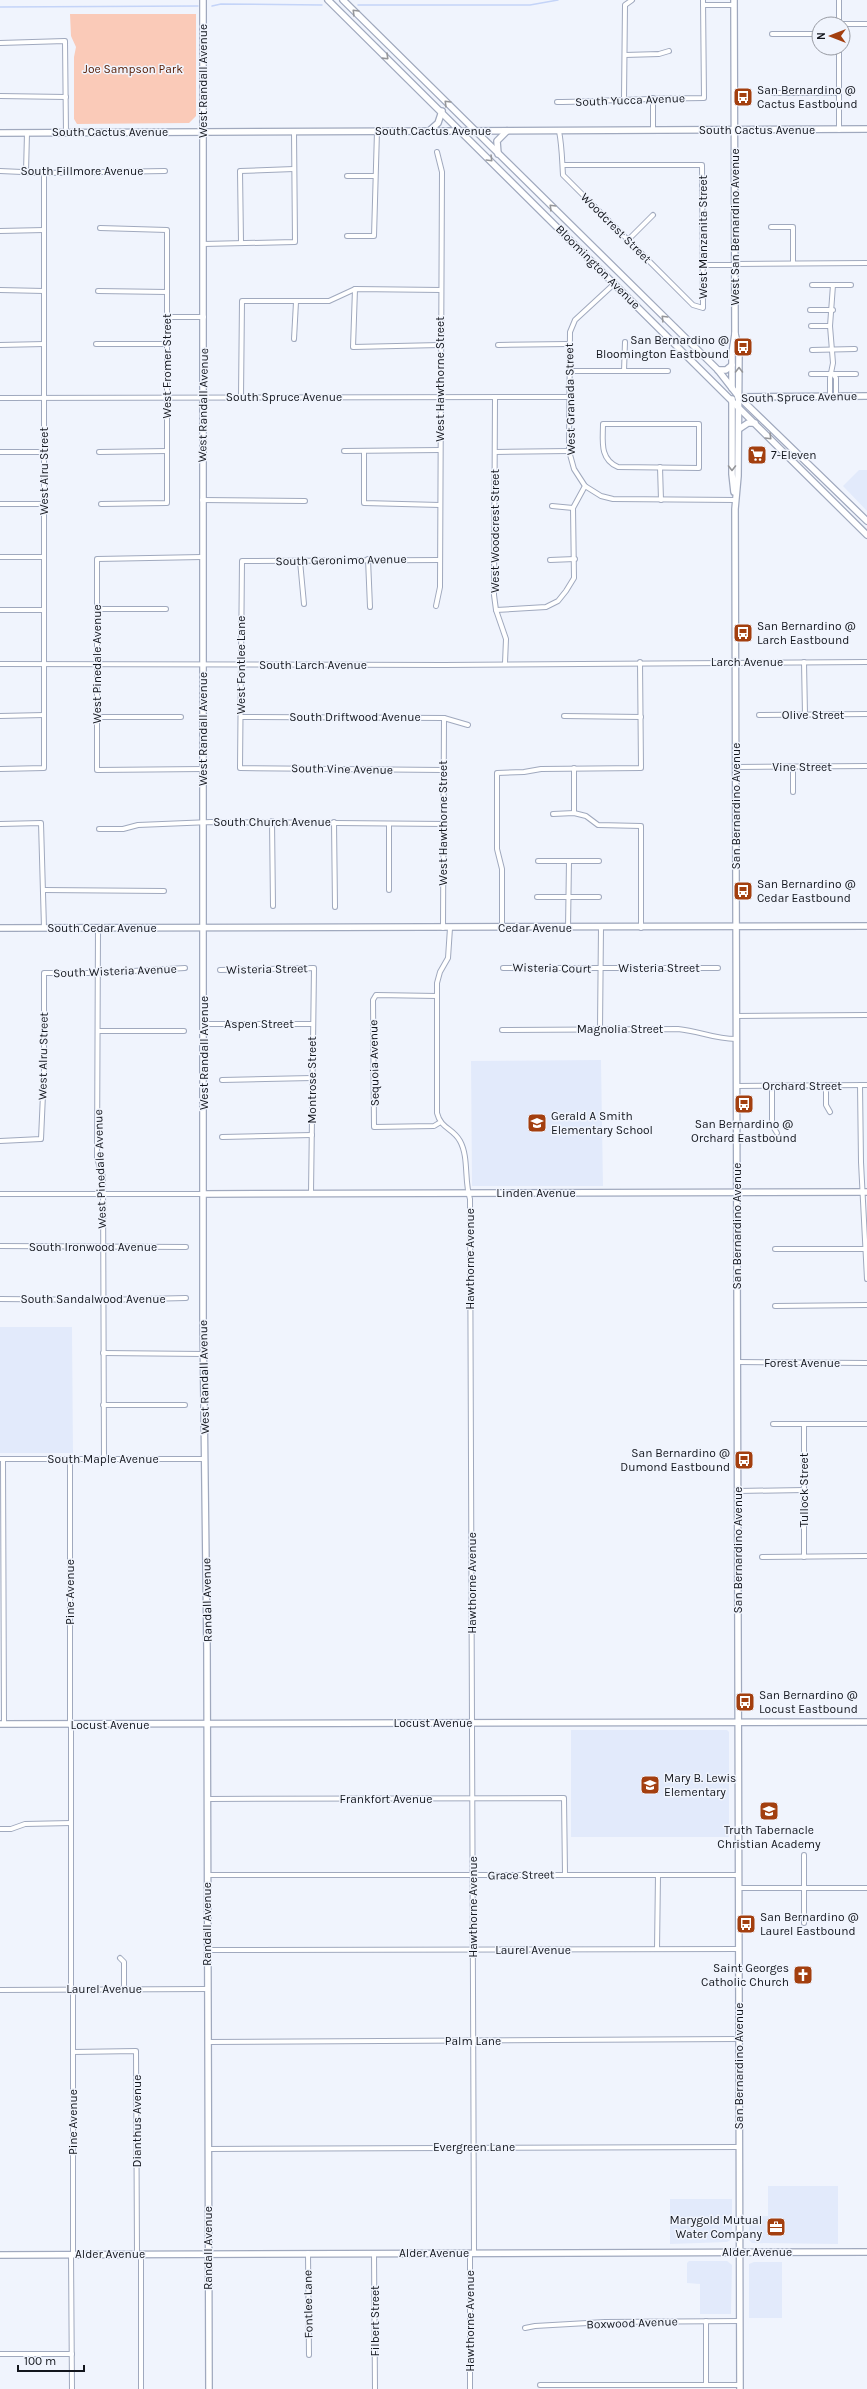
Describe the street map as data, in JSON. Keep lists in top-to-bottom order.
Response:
{
  "streets": {
    "main road": [
      "West Randall Avenue",
      "South Cactus Avenue",
      "West San Bernardino Avenue",
      "Bloomington Avenue",
      "South Spruce Avenue",
      "San Bernardino Avenue",
      "South Cedar Avenue",
      "Cedar Avenue",
      "Linden Avenue",
      "Randall Avenue",
      "Locust Avenue",
      "Alder Avenue"
    ],
    "street": [
      "South Yucca Avenue",
      "South Fillmore Avenue",
      "Woodcrest Street",
      "West Manzanita Street",
      "West Fromer Street",
      "West Hawthorne Street",
      "West Granada Street",
      "West Alru Street",
      "West Woodcrest Street",
      "South Geronimo Avenue",
      "Larch Avenue",
      "West Pinedale Avenue",
      "West Fontlee Lane",
      "South Larch Avenue",
      "Olive Street",
      "South Driftwood Avenue",
      "Vine Street",
      "South Vine Avenue",
      "South Church Avenue",
      "Wisteria Court",
      "Wisteria Street",
      "South Wisteria Avenue",
      "Aspen Street",
      "Magnolia Street",
      "Sequoia Avenue",
      "Montrose Street",
      "Orchard Street",
      "South Ironwood Avenue",
      "Hawthorne Avenue",
      "South Sandalwood Avenue",
      "Forest Avenue",
      "South Maple Avenue",
      "Tullock Street",
      "Pine Avenue",
      "Frankfort Avenue",
      "Grace Street",
      "Laurel Avenue",
      "Palm Lane",
      "Dianthus Avenue",
      "Evergreen Lane",
      "Fontlee Lane",
      "Filbert Street",
      "Boxwood Avenue"
    ]
  },
  "crossings": [
    ["West Randall Avenue", "South Cactus Avenue"],
    ["West Randall Avenue", "South Spruce Avenue"],
    ["West Randall Avenue", "West Pinedale Avenue"],
    ["West Randall Avenue", "South Larch Avenue"],
    ["West Randall Avenue", "South Church Avenue"],
    ["West Randall Avenue", "South Cedar Avenue"],
    ["West Randall Avenue", "Cedar Avenue"],
    ["West Randall Avenue", "Aspen Street"],
    ["West Randall Avenue", "Linden Avenue"],
    ["West Randall Avenue", "South Maple Avenue"],
    ["West Randall Avenue", "Randall Avenue"],
    ["South Cactus Avenue", "West San Bernardino Avenue"],
    ["South Cactus Avenue", "Woodcrest Street"],
    ["South Cactus Avenue", "Bloomington Avenue"],
    ["South Fillmore Avenue", "West Alru Street"],
    ["West San Bernardino Avenue", "Bloomington Avenue"],
    ["West San Bernardino Avenue", "South Spruce Avenue"],
    ["West San Bernardino Avenue", "San Bernardino Avenue"],
    ["Woodcrest Street", "West Manzanita Street"],
    ["Bloomington Avenue", "South Spruce Avenue"],
    ["Bloomington Avenue", "West Granada Street"],
    ["West Fromer Street", "South Spruce Avenue"],
    ["West Hawthorne Street", "South Spruce Avenue"],
    ["West Hawthorne Street", "South Geronimo Avenue"],
    ["West Hawthorne Street", "South Driftwood Avenue"],
    ["West Hawthorne Street", "South Vine Avenue"],
    ["West Hawthorne Street", "South Church Avenue"],
    ["West Hawthorne Street", "Cedar Avenue"],
    ["South Spruce Avenue", "West Granada Street"],
    ["South Spruce Avenue", "West Alru Street"],
    ["South Spruce Avenue", "West Woodcrest Street"],
    ["West Alru Street", "South Larch Avenue"],
    ["West Alru Street", "South Wisteria Avenue"],
    ["West Woodcrest Street", "South Larch Avenue"],
    ["South Geronimo Avenue", "West Fontlee Lane"],
    ["Larch Avenue", "South Larch Avenue"],
    ["Larch Avenue", "San Bernardino Avenue"],
    ["West Pinedale Avenue", "South Larch Avenue"],
    ["West Pinedale Avenue", "South Cedar Avenue"],
    ["West Pinedale Avenue", "South Wisteria Avenue"],
    ["West Pinedale Avenue", "South Ironwood Avenue"],
    ["West Pinedale Avenue", "South Sandalwood Avenue"],
    ["West Pinedale Avenue", "South Maple Avenue"],
    ["West Fontlee Lane", "South Larch Avenue"],
    ["West Fontlee Lane", "South Driftwood Avenue"],
    ["West Fontlee Lane", "South Vine Avenue"],
    ["Vine Street", "San Bernardino Avenue"],
    ["San Bernardino Avenue", "Cedar Avenue"],
    ["San Bernardino Avenue", "Magnolia Street"],
    ["San Bernardino Avenue", "Orchard Street"],
    ["San Bernardino Avenue", "Linden Avenue"],
    ["San Bernardino Avenue", "Forest Avenue"],
    ["San Bernardino Avenue", "Locust Avenue"],
    ["San Bernardino Avenue", "Grace Street"],
    ["San Bernardino Avenue", "Laurel Avenue"],
    ["San Bernardino Avenue", "Palm Lane"],
    ["San Bernardino Avenue", "Evergreen Lane"],
    ["San Bernardino Avenue", "Alder Avenue"],
    ["San Bernardino Avenue", "Boxwood Avenue"],
    ["South Cedar Avenue", "Cedar Avenue"],
    ["Wisteria Court", "Wisteria Street"],
    ["Wisteria Street", "Montrose Street"],
    ["Aspen Street", "Montrose Street"],
    ["Sequoia Avenue", "Hawthorne Avenue"],
    ["Montrose Street", "Linden Avenue"],
    ["Linden Avenue", "Hawthorne Avenue"],
    ["Hawthorne Avenue", "Locust Avenue"],
    ["Hawthorne Avenue", "Frankfort Avenue"],
    ["Hawthorne Avenue", "Grace Street"],
    ["Hawthorne Avenue", "Laurel Avenue"],
    ["Hawthorne Avenue", "Palm Lane"],
    ["Hawthorne Avenue", "Evergreen Lane"],
    ["Hawthorne Avenue", "Alder Avenue"],
    ["South Maple Avenue", "Pine Avenue"],
    ["South Maple Avenue", "Randall Avenue"],
    ["Pine Avenue", "Locust Avenue"],
    ["Pine Avenue", "Laurel Avenue"],
    ["Pine Avenue", "Dianthus Avenue"],
    ["Pine Avenue", "Alder Avenue"],
    ["Randall Avenue", "Locust Avenue"],
    ["Randall Avenue", "Frankfort Avenue"],
    ["Randall Avenue", "Grace Street"],
    ["Randall Avenue", "Laurel Avenue"],
    ["Randall Avenue", "Palm Lane"],
    ["Randall Avenue", "Evergreen Lane"],
    ["Randall Avenue", "Alder Avenue"],
    ["Frankfort Avenue", "Grace Street"],
    ["Dianthus Avenue", "Alder Avenue"],
    ["Alder Avenue", "Fontlee Lane"],
    ["Alder Avenue", "Filbert Street"]
  ],
  "parks": ["Joe Sampson Park"],
  "places": {
    "bus stop": [
      "San Bernardino @ Cactus Eastbound",
      "San Bernardino @ Bloomington Eastbound",
      "San Bernardino @ Larch Eastbound",
      "San Bernardino @ Cedar Eastbound",
      "San Bernardino @ Orchard Eastbound",
      "San Bernardino @ Dumond Eastbound",
      "San Bernardino @ Locust Eastbound",
      "San Bernardino @ Laurel Eastbound"
    ],
    "supermarket": ["7-Eleven"],
    "school or university": ["Gerald A Smith Elementary School", "Mary B. Lewis Elementary", "Truth Tabernacle Christian Academy"],
    "church": ["Saint Georges Catholic Church"],
    "office": ["Marygold Mutual Water Company"]
  },
  "scale_bar": "100 m",
  "north": "left"
}
